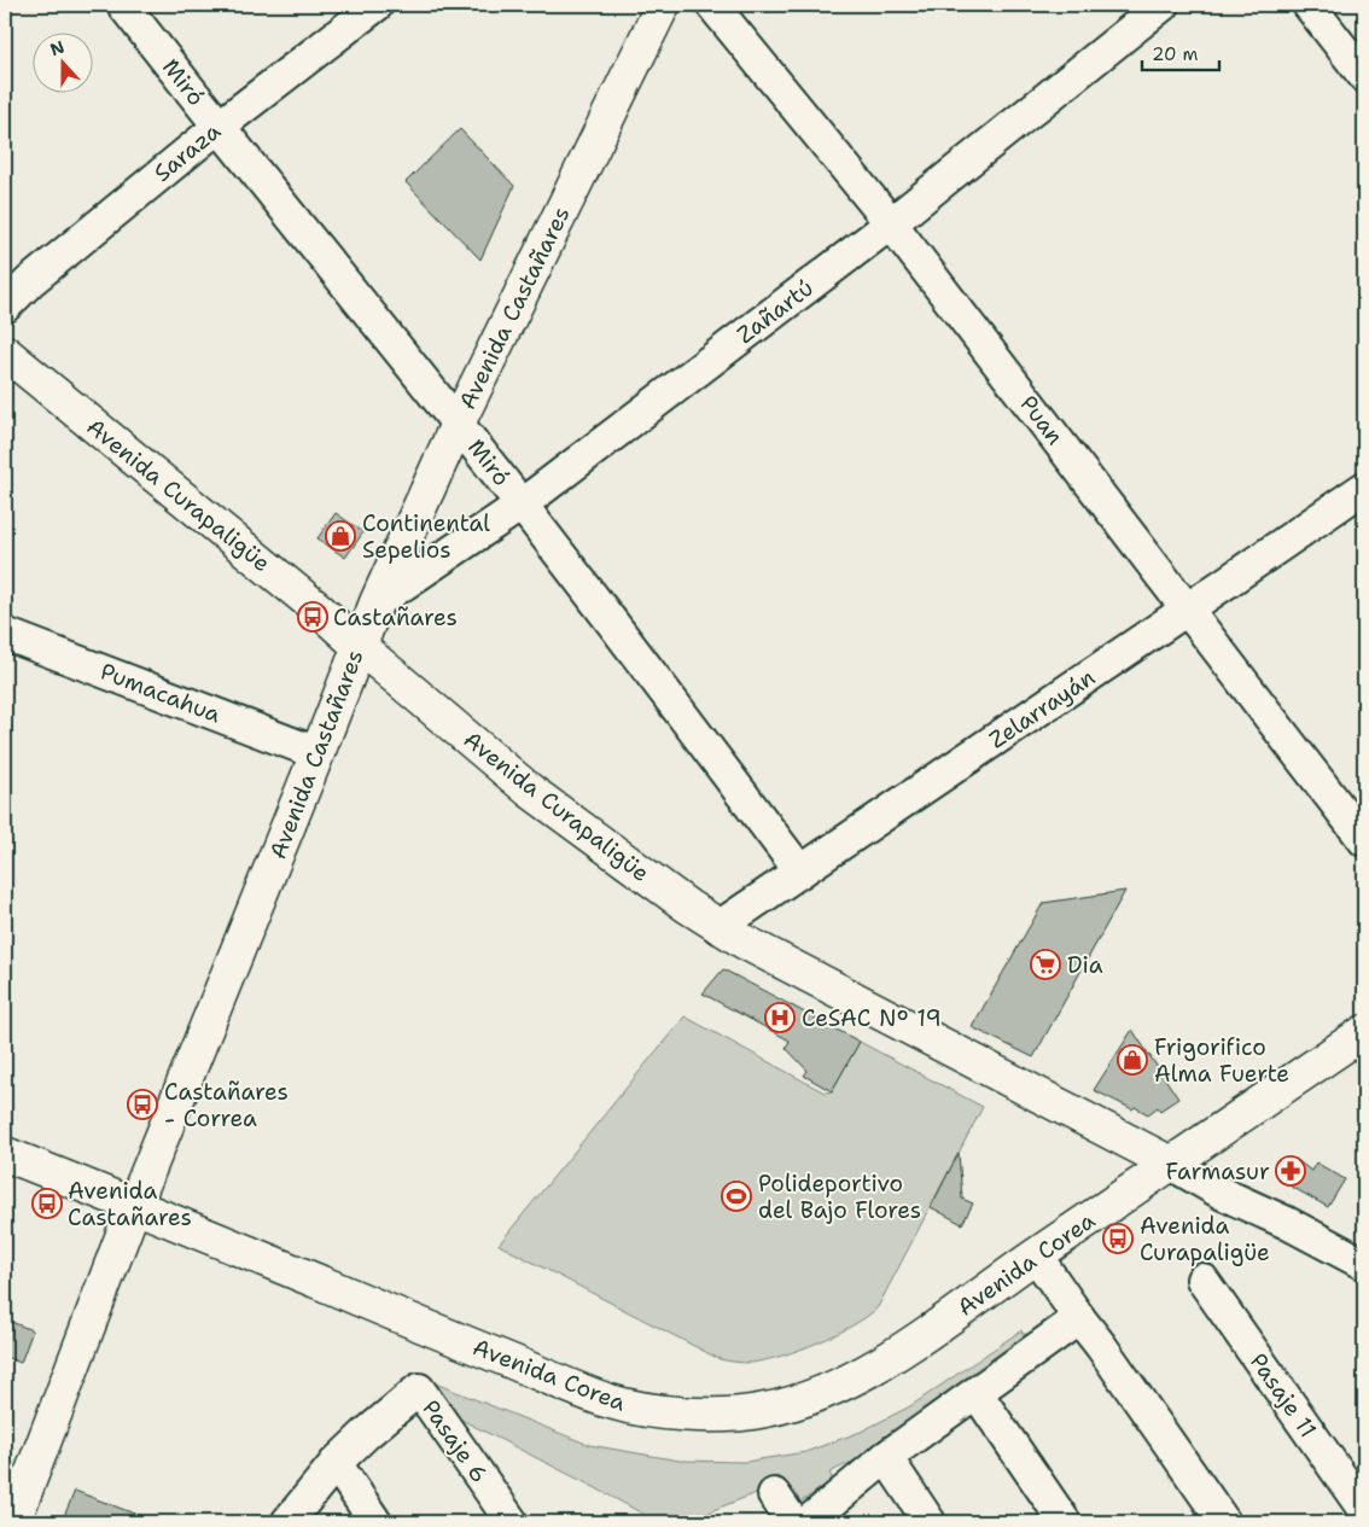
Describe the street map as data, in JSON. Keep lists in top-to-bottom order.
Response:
{
  "streets": {
    "main road": ["Avenida Castañares", "Avenida Curapaligüe", "Avenida Corea"],
    "street": [
      "Miró",
      "Saraza",
      "Zañartú",
      "Puan",
      "Pumacahua",
      "Zelarrayán",
      "Pasaje 11",
      "Pasaje 6"
    ]
  },
  "crossings": [
    ["Miró", "Saraza"],
    ["Miró", "Avenida Castañares"],
    ["Miró", "Zañartú"],
    ["Miró", "Zelarrayán"],
    ["Avenida Castañares", "Zañartú"],
    ["Avenida Castañares", "Avenida Curapaligüe"],
    ["Avenida Castañares", "Pumacahua"],
    ["Avenida Castañares", "Avenida Corea"],
    ["Zañartú", "Puan"],
    ["Puan", "Zelarrayán"],
    ["Avenida Curapaligüe", "Zelarrayán"],
    ["Avenida Curapaligüe", "Avenida Corea"]
  ],
  "places": {
    "shop": ["Continental Sepelios", "Frigorifico Alma Fuerte"],
    "bus stop": [
      "Castañares",
      "Castañares - Correa",
      "Avenida Castañares",
      "Avenida Curapaligüe"
    ],
    "supermarket": ["Dia"],
    "hospital": ["CeSAC Nº 19"],
    "pharmacy": ["Farmasur"],
    "sports": ["Polideportivo del Bajo Flores"]
  },
  "scale_bar": "20 m",
  "north": "top"
}
